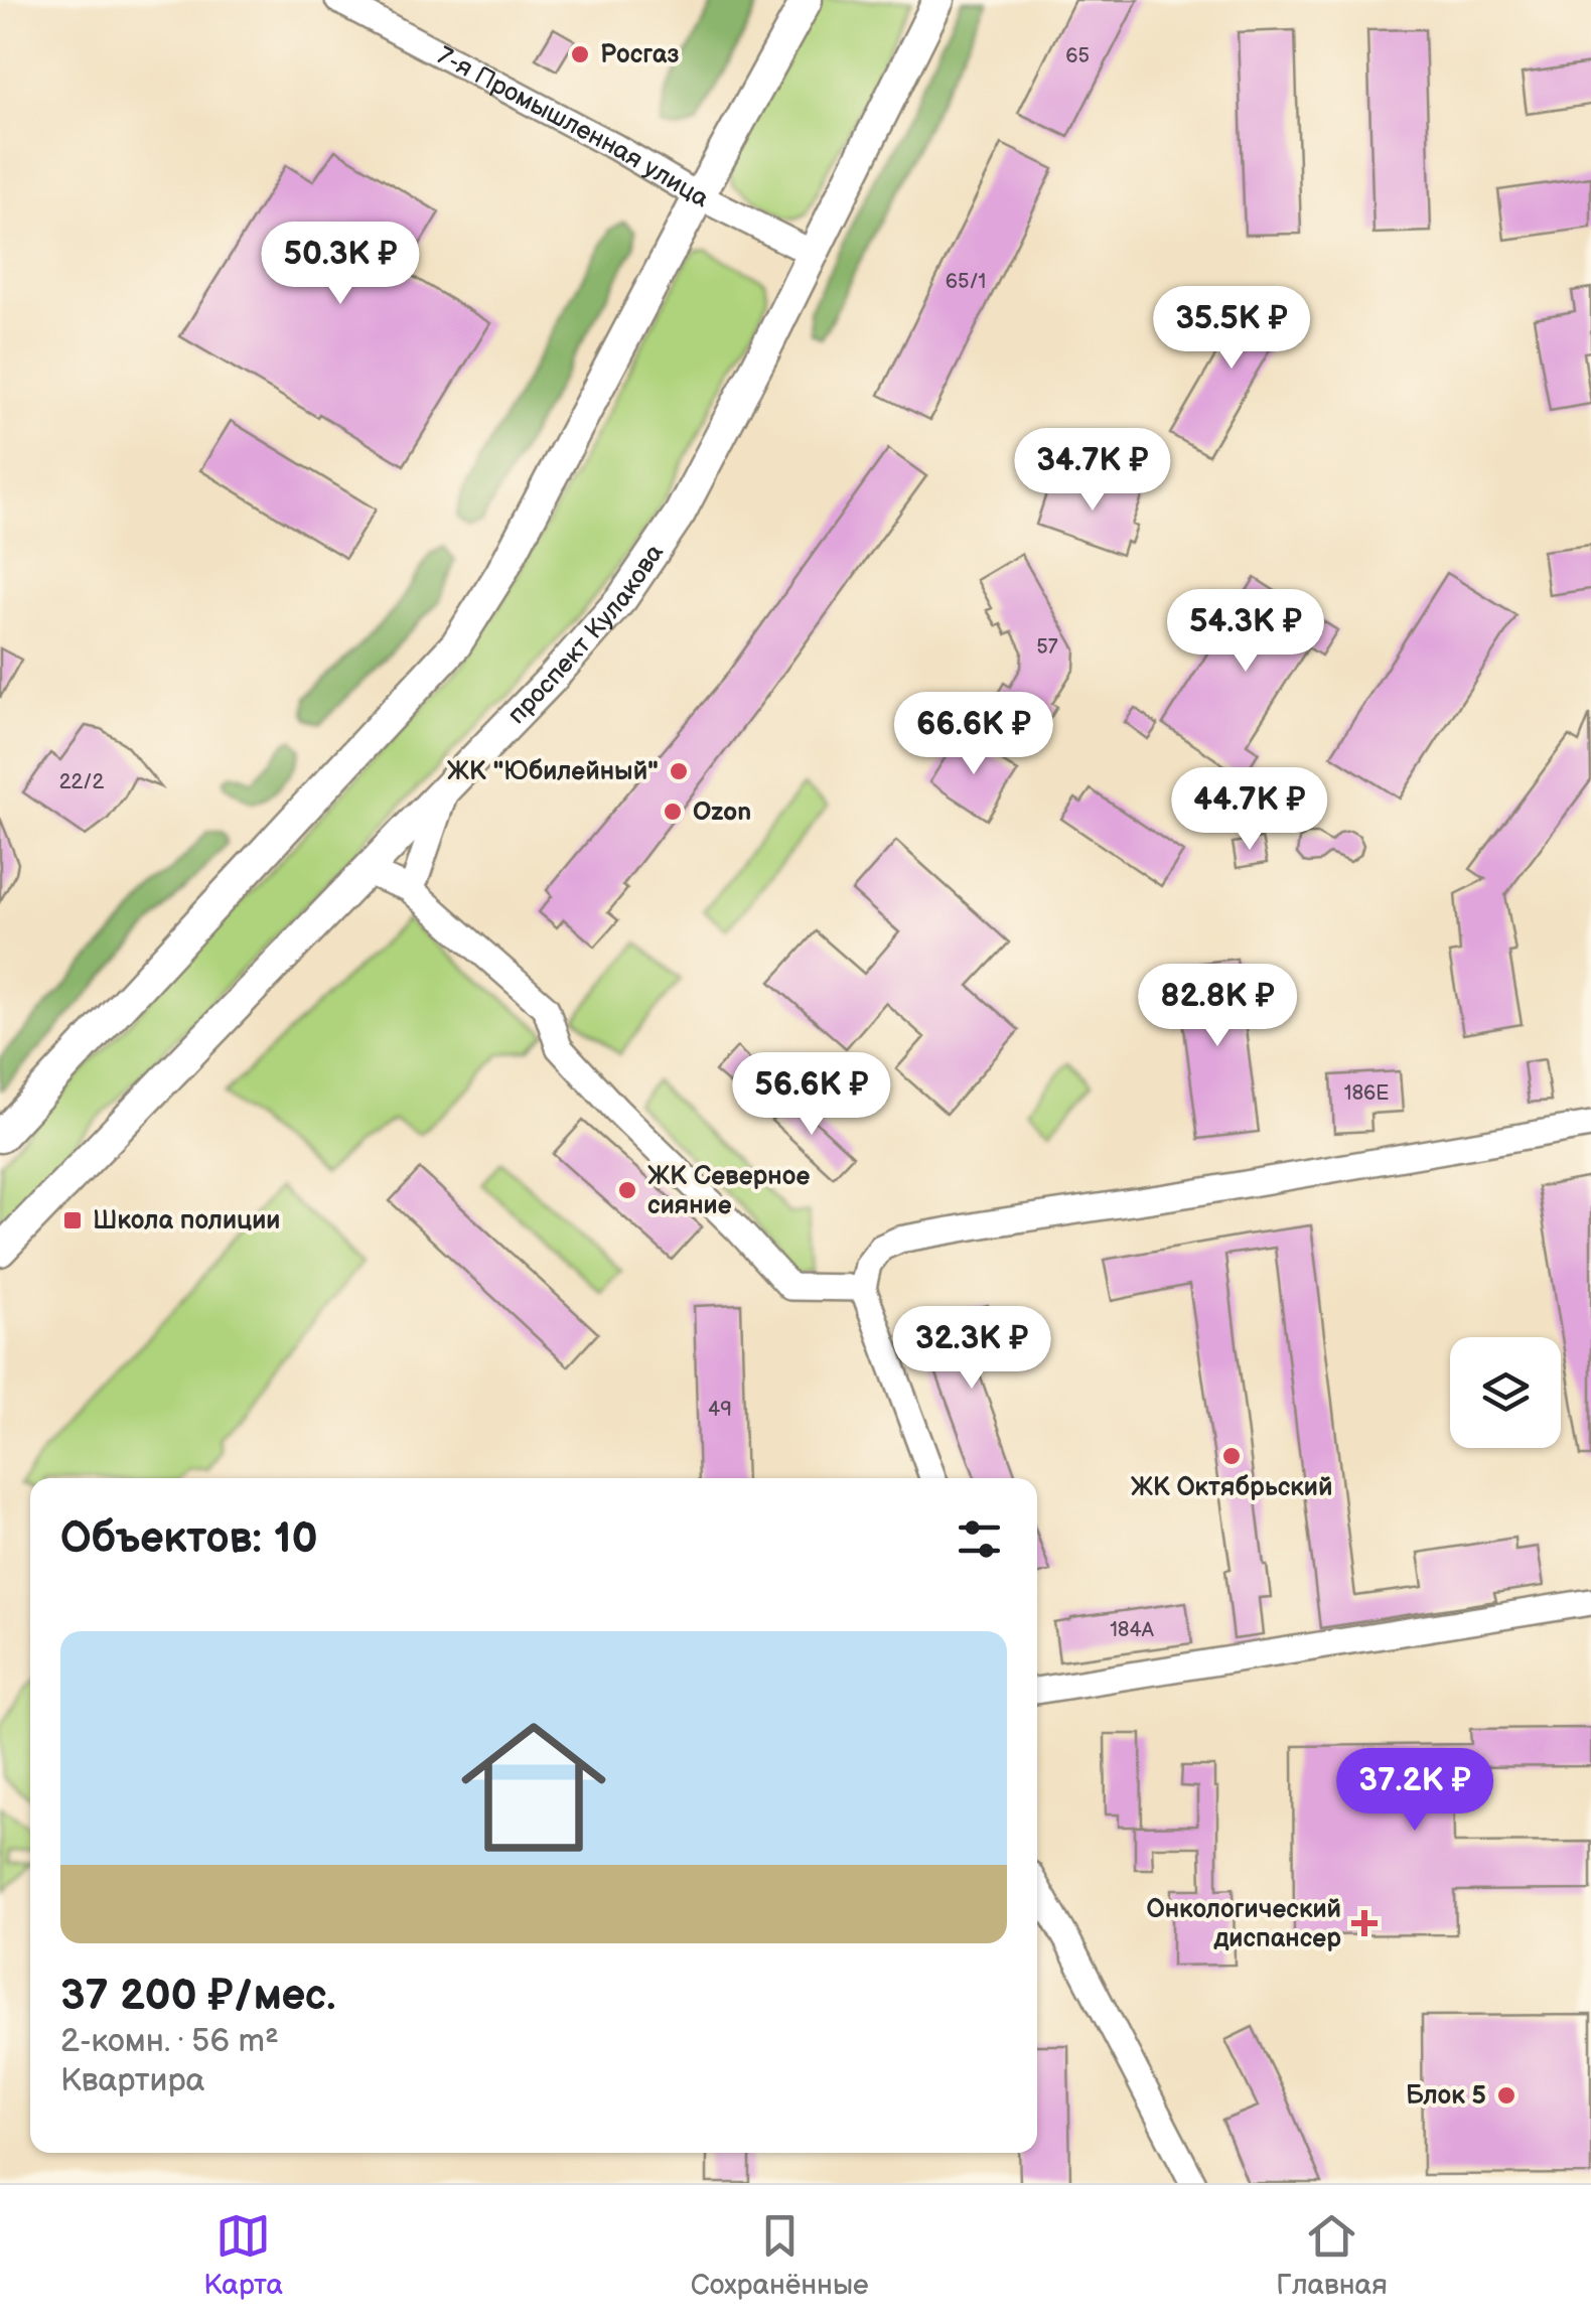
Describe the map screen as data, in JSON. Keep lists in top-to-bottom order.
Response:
{
  "streets": {
    "main road": ["проспект Кулакова"],
    "street": ["7-я Промышленная улица"]
  },
  "crossings": [
    ["7-я Промышленная улица", "проспект Кулакова"]
  ],
  "places": {
    "other": [
      "Росгаз",
      "ЖК \"Юбилейный\"",
      "Ozon",
      "ЖК Северное сияние",
      "ЖК Октябрьский",
      "Блок 5"
    ],
    "transit": ["Школа полиции"],
    "health": ["Онкологический диспансер"]
  },
  "house_numbers": [
    "65",
    "65/1",
    "57",
    "22/2",
    "186Е",
    "49",
    "184А"
  ],
  "page": {
    "price": [
      "50.3K ₽",
      "35.5K ₽",
      "34.7K ₽",
      "54.3K ₽",
      "66.6K ₽",
      "44.7K ₽",
      "82.8K ₽",
      "56.6K ₽",
      "32.3K ₽",
      "37.2K ₽"
    ],
    "heading": "Объектов: 10",
    "list": [
      {
        "name": "37 200 ₽/мес.",
        "note": "2-комн. · 56 m² · Квартира"
      }
    ],
    "tabs": ["Карта", "Сохранённые", "Главная"]
  }
}
